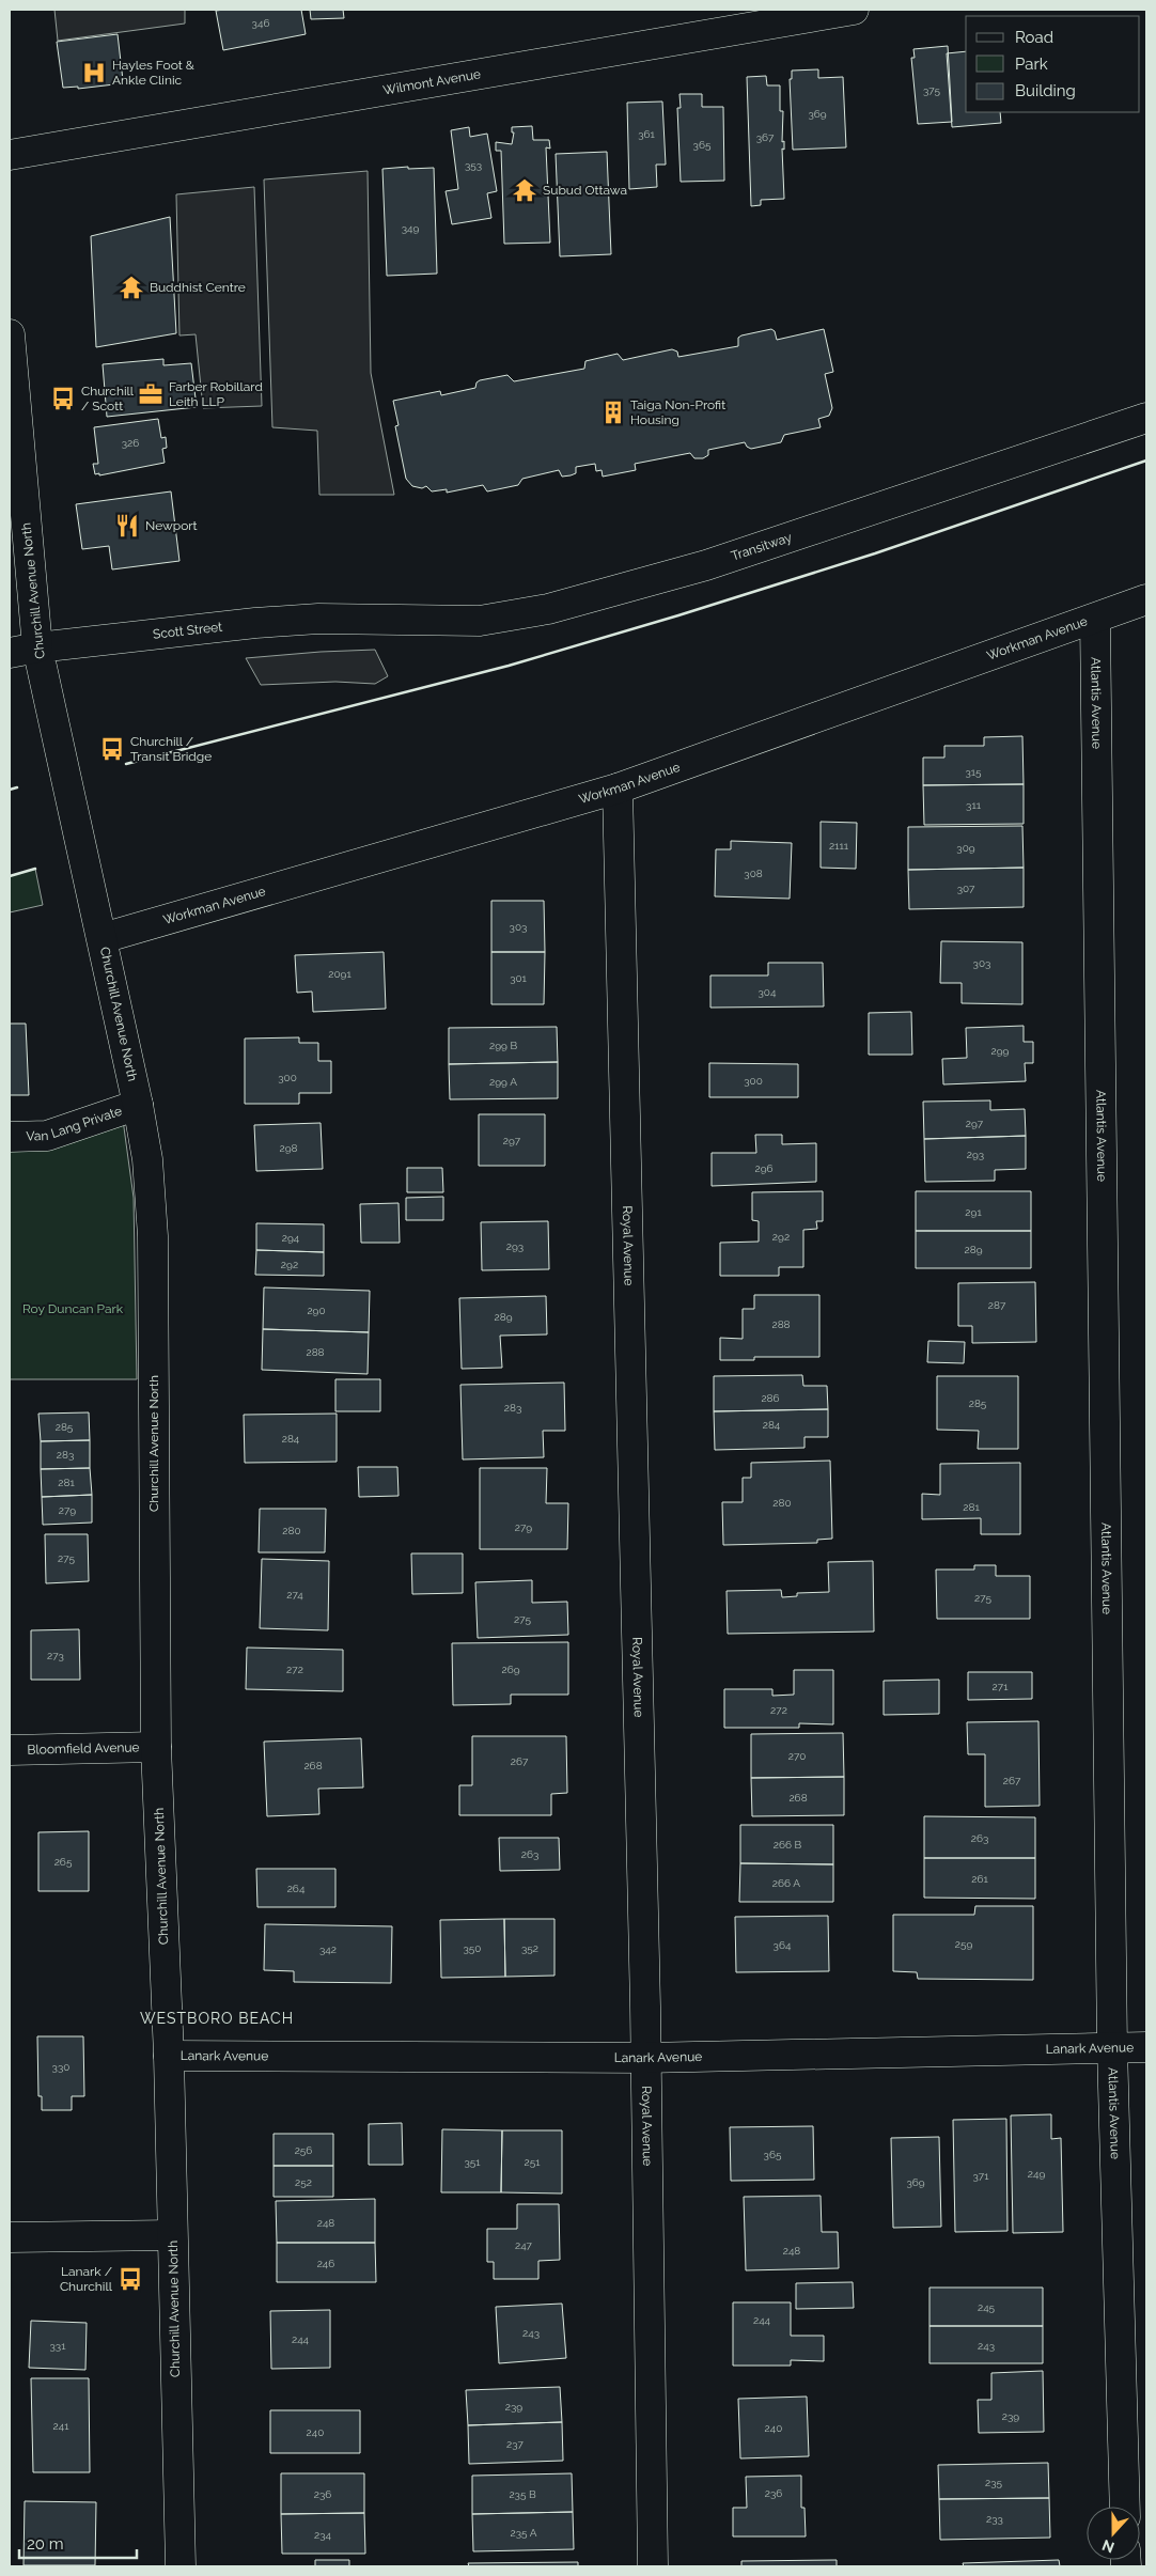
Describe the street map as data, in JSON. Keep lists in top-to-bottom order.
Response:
{
  "streets": {
    "street": [
      "Wilmont Avenue",
      "Transitway",
      "Churchill Avenue North",
      "Scott Street",
      "Workman Avenue",
      "Atlantis Avenue",
      "Van Lang Private",
      "Royal Avenue",
      "Bloomfield Avenue",
      "Lanark Avenue"
    ]
  },
  "crossings": [
    ["Transitway", "Scott Street"],
    ["Churchill Avenue North", "Scott Street"],
    ["Churchill Avenue North", "Workman Avenue"],
    ["Churchill Avenue North", "Van Lang Private"],
    ["Churchill Avenue North", "Bloomfield Avenue"],
    ["Churchill Avenue North", "Lanark Avenue"],
    ["Workman Avenue", "Atlantis Avenue"],
    ["Workman Avenue", "Royal Avenue"],
    ["Atlantis Avenue", "Lanark Avenue"],
    ["Royal Avenue", "Lanark Avenue"]
  ],
  "districts": ["WESTBORO BEACH"],
  "parks": ["Roy Duncan Park"],
  "places": {
    "hospital": ["Hayles Foot & Ankle Clinic"],
    "temple": ["Subud Ottawa", "Buddhist Centre"],
    "office": ["Farber Robillard Leith LLP"],
    "bus stop": ["Churchill / Scott", "Churchill / Transit Bridge", "Lanark / Churchill"],
    "building": ["Taiga Non-Profit Housing"],
    "restaurant": ["Newport"]
  },
  "house_numbers": [
    "346",
    "375",
    "369",
    "361",
    "367",
    "365",
    "353",
    "349",
    "326",
    "315",
    "311",
    "2111",
    "309",
    "308",
    "307",
    "303",
    "303",
    "2091",
    "301",
    "304",
    "299 B",
    "299",
    "300",
    "300",
    "299 A",
    "297",
    "297",
    "298",
    "293",
    "296",
    "291",
    "292",
    "294",
    "293",
    "289",
    "292",
    "287",
    "290",
    "289",
    "288",
    "288",
    "286",
    "285",
    "283",
    "284",
    "285",
    "284",
    "283",
    "281",
    "280",
    "281",
    "279",
    "279",
    "280",
    "275",
    "274",
    "275",
    "275",
    "273",
    "272",
    "269",
    "271",
    "272",
    "270",
    "267",
    "268",
    "267",
    "268",
    "263",
    "266 B",
    "263",
    "265",
    "261",
    "266 A",
    "264",
    "259",
    "364",
    "350",
    "352",
    "342",
    "330",
    "256",
    "365",
    "351",
    "251",
    "249",
    "371",
    "252",
    "369",
    "248",
    "247",
    "248",
    "246",
    "245",
    "244",
    "243",
    "244",
    "331",
    "243",
    "239",
    "239",
    "241",
    "240",
    "240",
    "237",
    "235",
    "236",
    "236",
    "235 B",
    "233",
    "235 A",
    "234"
  ],
  "legend": ["Road", "Park", "Building"],
  "scale_bar": "20 m",
  "north": "bottom"
}
